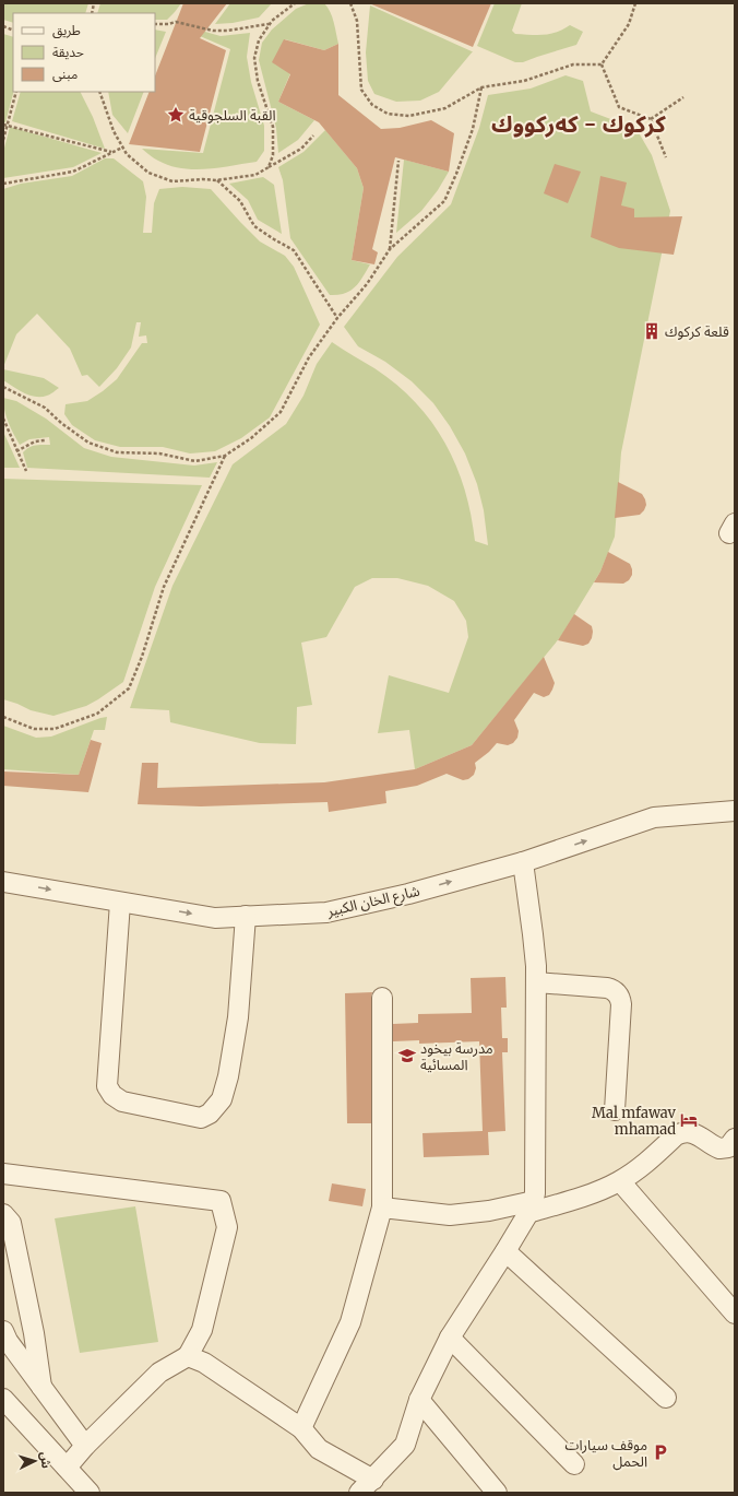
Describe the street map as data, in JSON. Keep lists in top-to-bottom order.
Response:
{
  "streets": {
    "street": ["شارع الخان الكبير"]
  },
  "one_way": ["شارع الخان الكبير"],
  "districts": ["كركوك - کەرکووك"],
  "places": {
    "place": ["القبة السلجوقية"],
    "building": ["قلعة كركوك"],
    "school or university": ["مدرسة بيخود المسائية"],
    "hotel": ["Mal mfawav mhamad"],
    "parking": ["موقف سيارات الحمل"]
  },
  "legend": ["طريق", "حديقة", "مبنى"],
  "north": "right"
}
